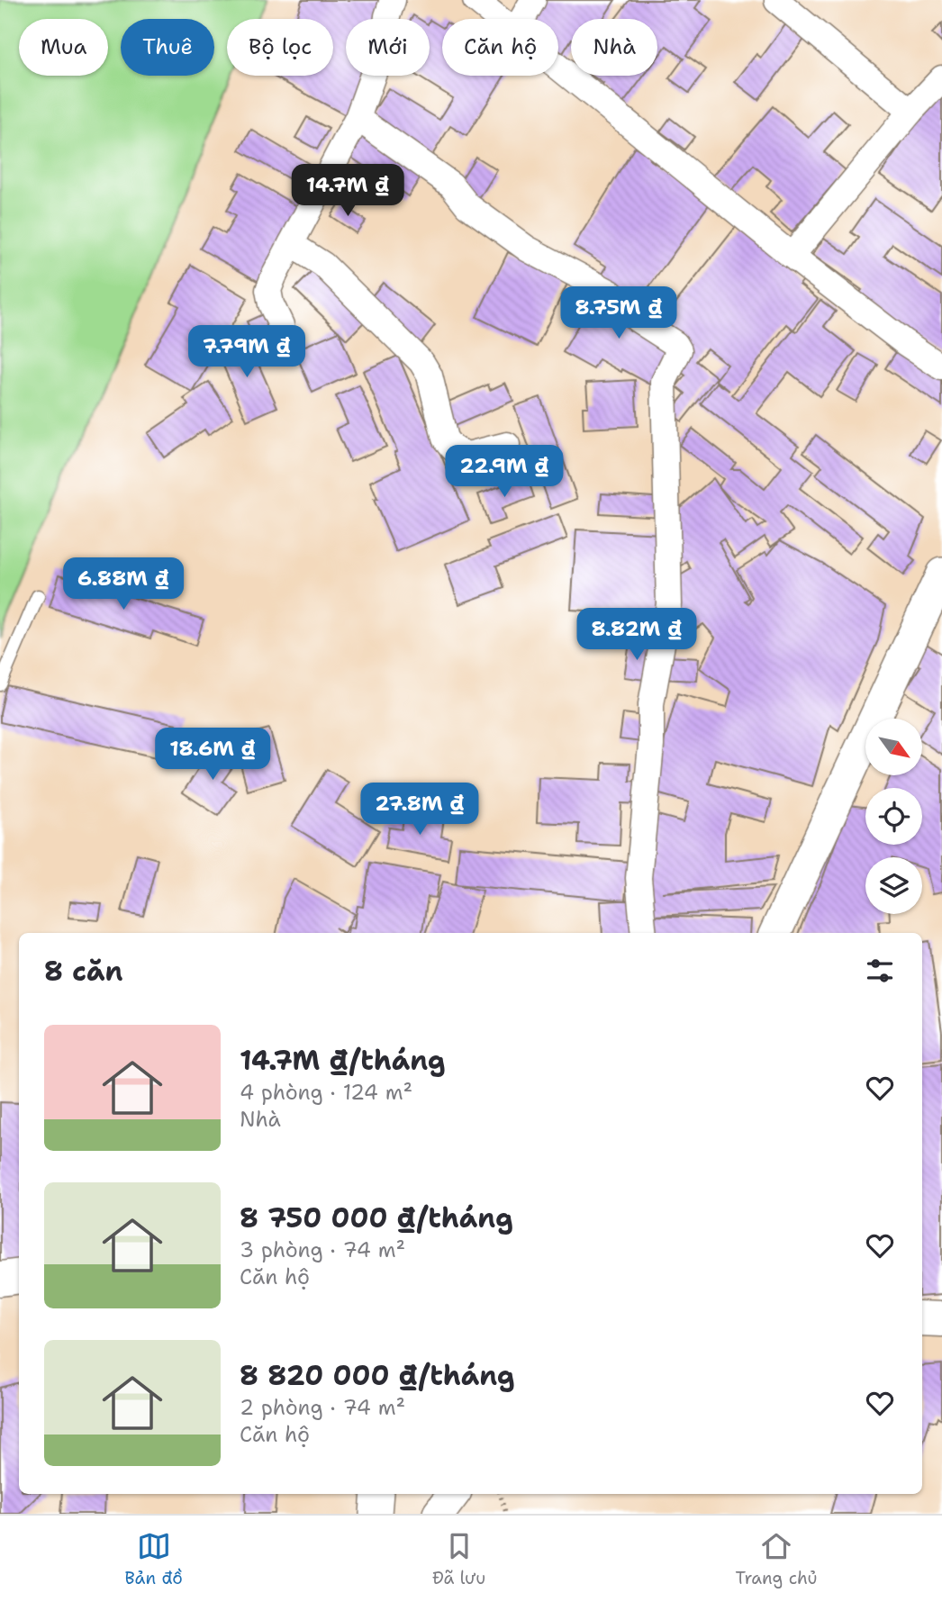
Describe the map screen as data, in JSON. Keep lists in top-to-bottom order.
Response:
{
  "north": "bottom right",
  "page": {
    "chip": [
      "Mua",
      "Thuê",
      "Bộ lọc",
      "Mới",
      "Căn hộ",
      "Nhà"
    ],
    "price": [
      "14.7M ₫",
      "8.75M ₫",
      "7.79M ₫",
      "22.9M ₫",
      "6.88M ₫",
      "8.82M ₫",
      "18.6M ₫",
      "27.8M ₫"
    ],
    "heading": "8 căn",
    "list": [
      {
        "name": "14.7M ₫/tháng",
        "note": "4 phòng · 124 m² · Nhà"
      },
      {
        "name": "8 750 000 ₫/tháng",
        "note": "3 phòng · 74 m² · Căn hộ"
      },
      {
        "name": "8 820 000 ₫/tháng",
        "note": "2 phòng · 74 m² · Căn hộ"
      }
    ],
    "tabs": ["Bản đồ", "Đã lưu", "Trang chủ"]
  }
}
